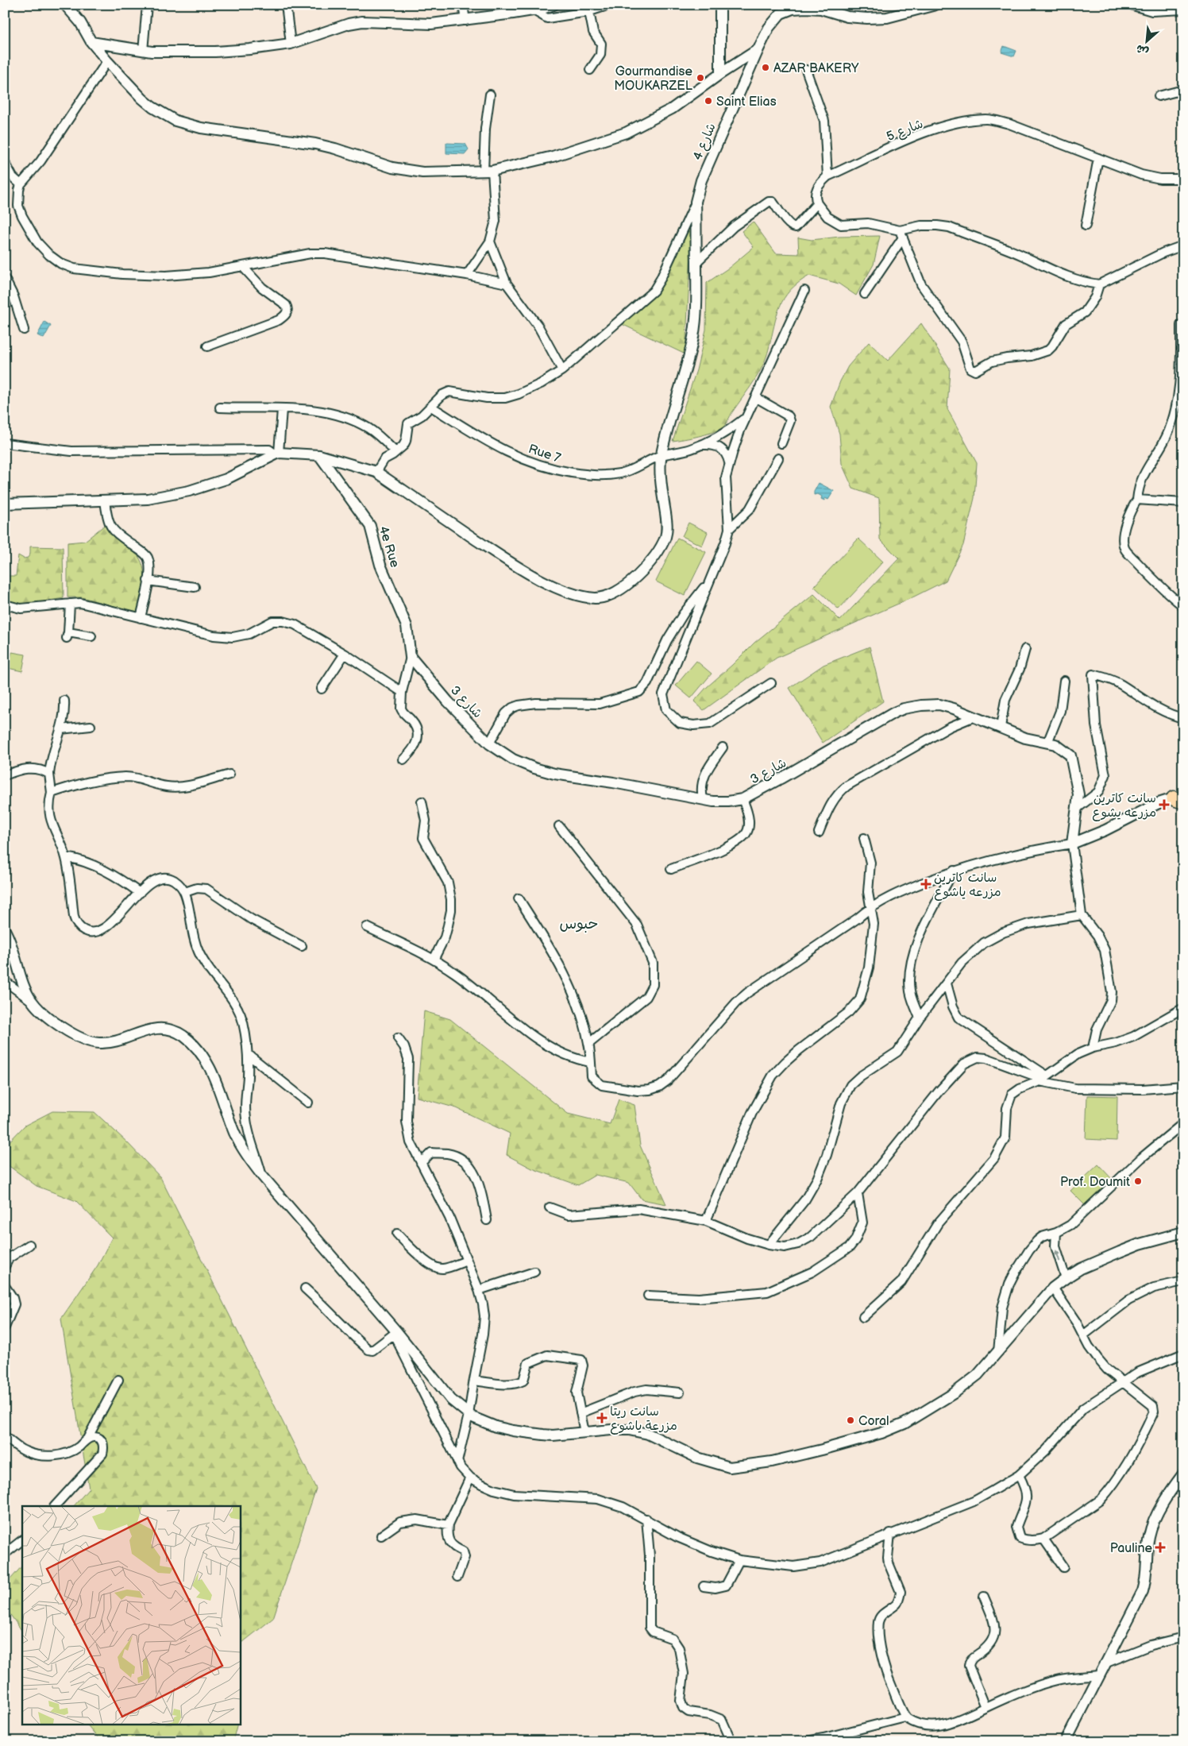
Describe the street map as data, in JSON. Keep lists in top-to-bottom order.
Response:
{
  "streets": {
    "street": [
      "شارع 5",
      "شارع 4",
      "Rue 7",
      "4e Rue",
      "شارع 3"
    ]
  },
  "crossings": [
    ["شارع 4", "Rue 7"],
    ["شارع 4", "4e Rue"],
    ["4e Rue", "شارع 3"]
  ],
  "districts": ["حبوس"],
  "places": {
    "other": [
      "AZAR BAKERY",
      "Gourmandise MOUKARZEL",
      "Saint Elias",
      "Prof. Doumit",
      "Coral"
    ],
    "health": [
      "سانت كاترين مزرعه يشوع",
      "سانت كاترين مزرعه ياشوع",
      "سانت ريتا مزرعة ياشوع",
      "Pauline"
    ]
  },
  "north": "bottom left"
}
